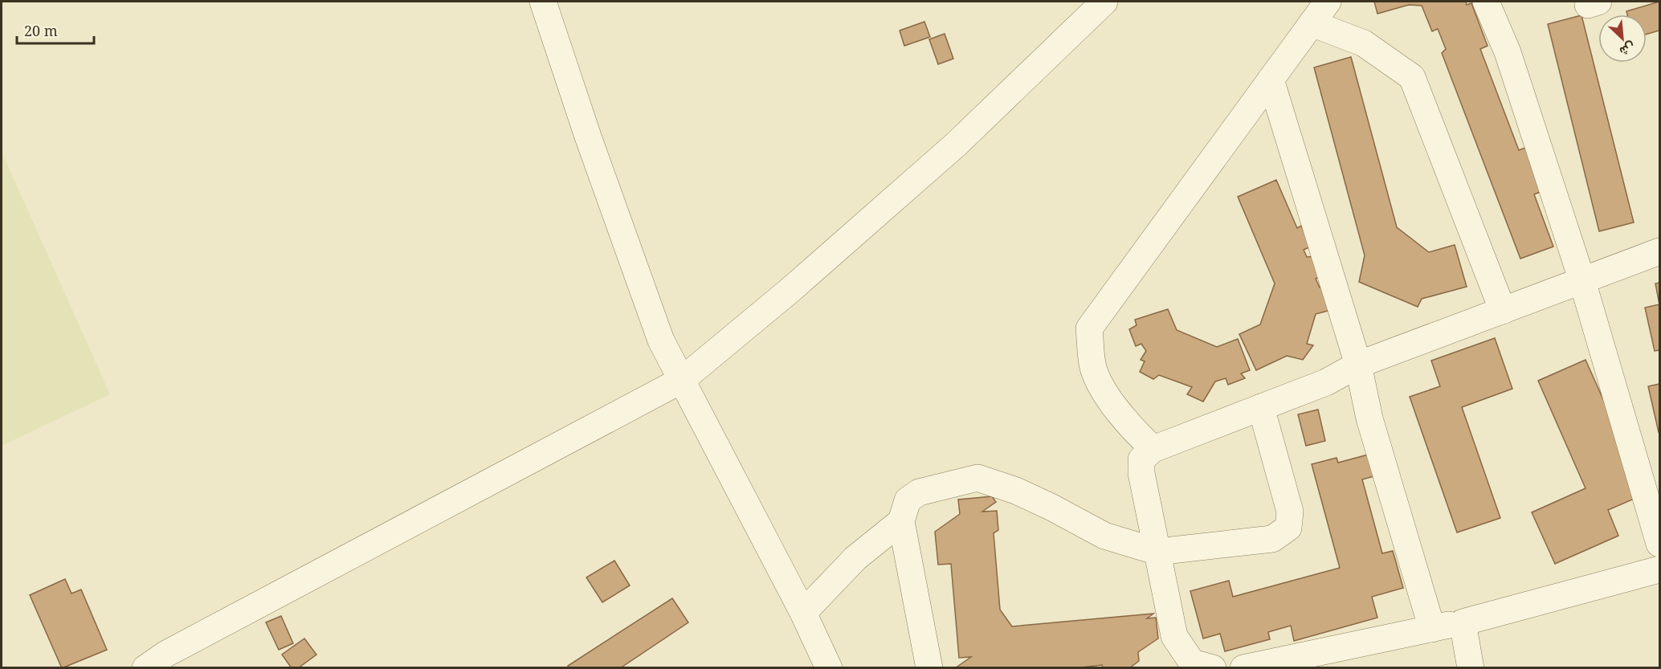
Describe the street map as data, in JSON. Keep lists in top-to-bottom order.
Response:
{
  "scale_bar": "20 m",
  "north": "bottom right"
}
